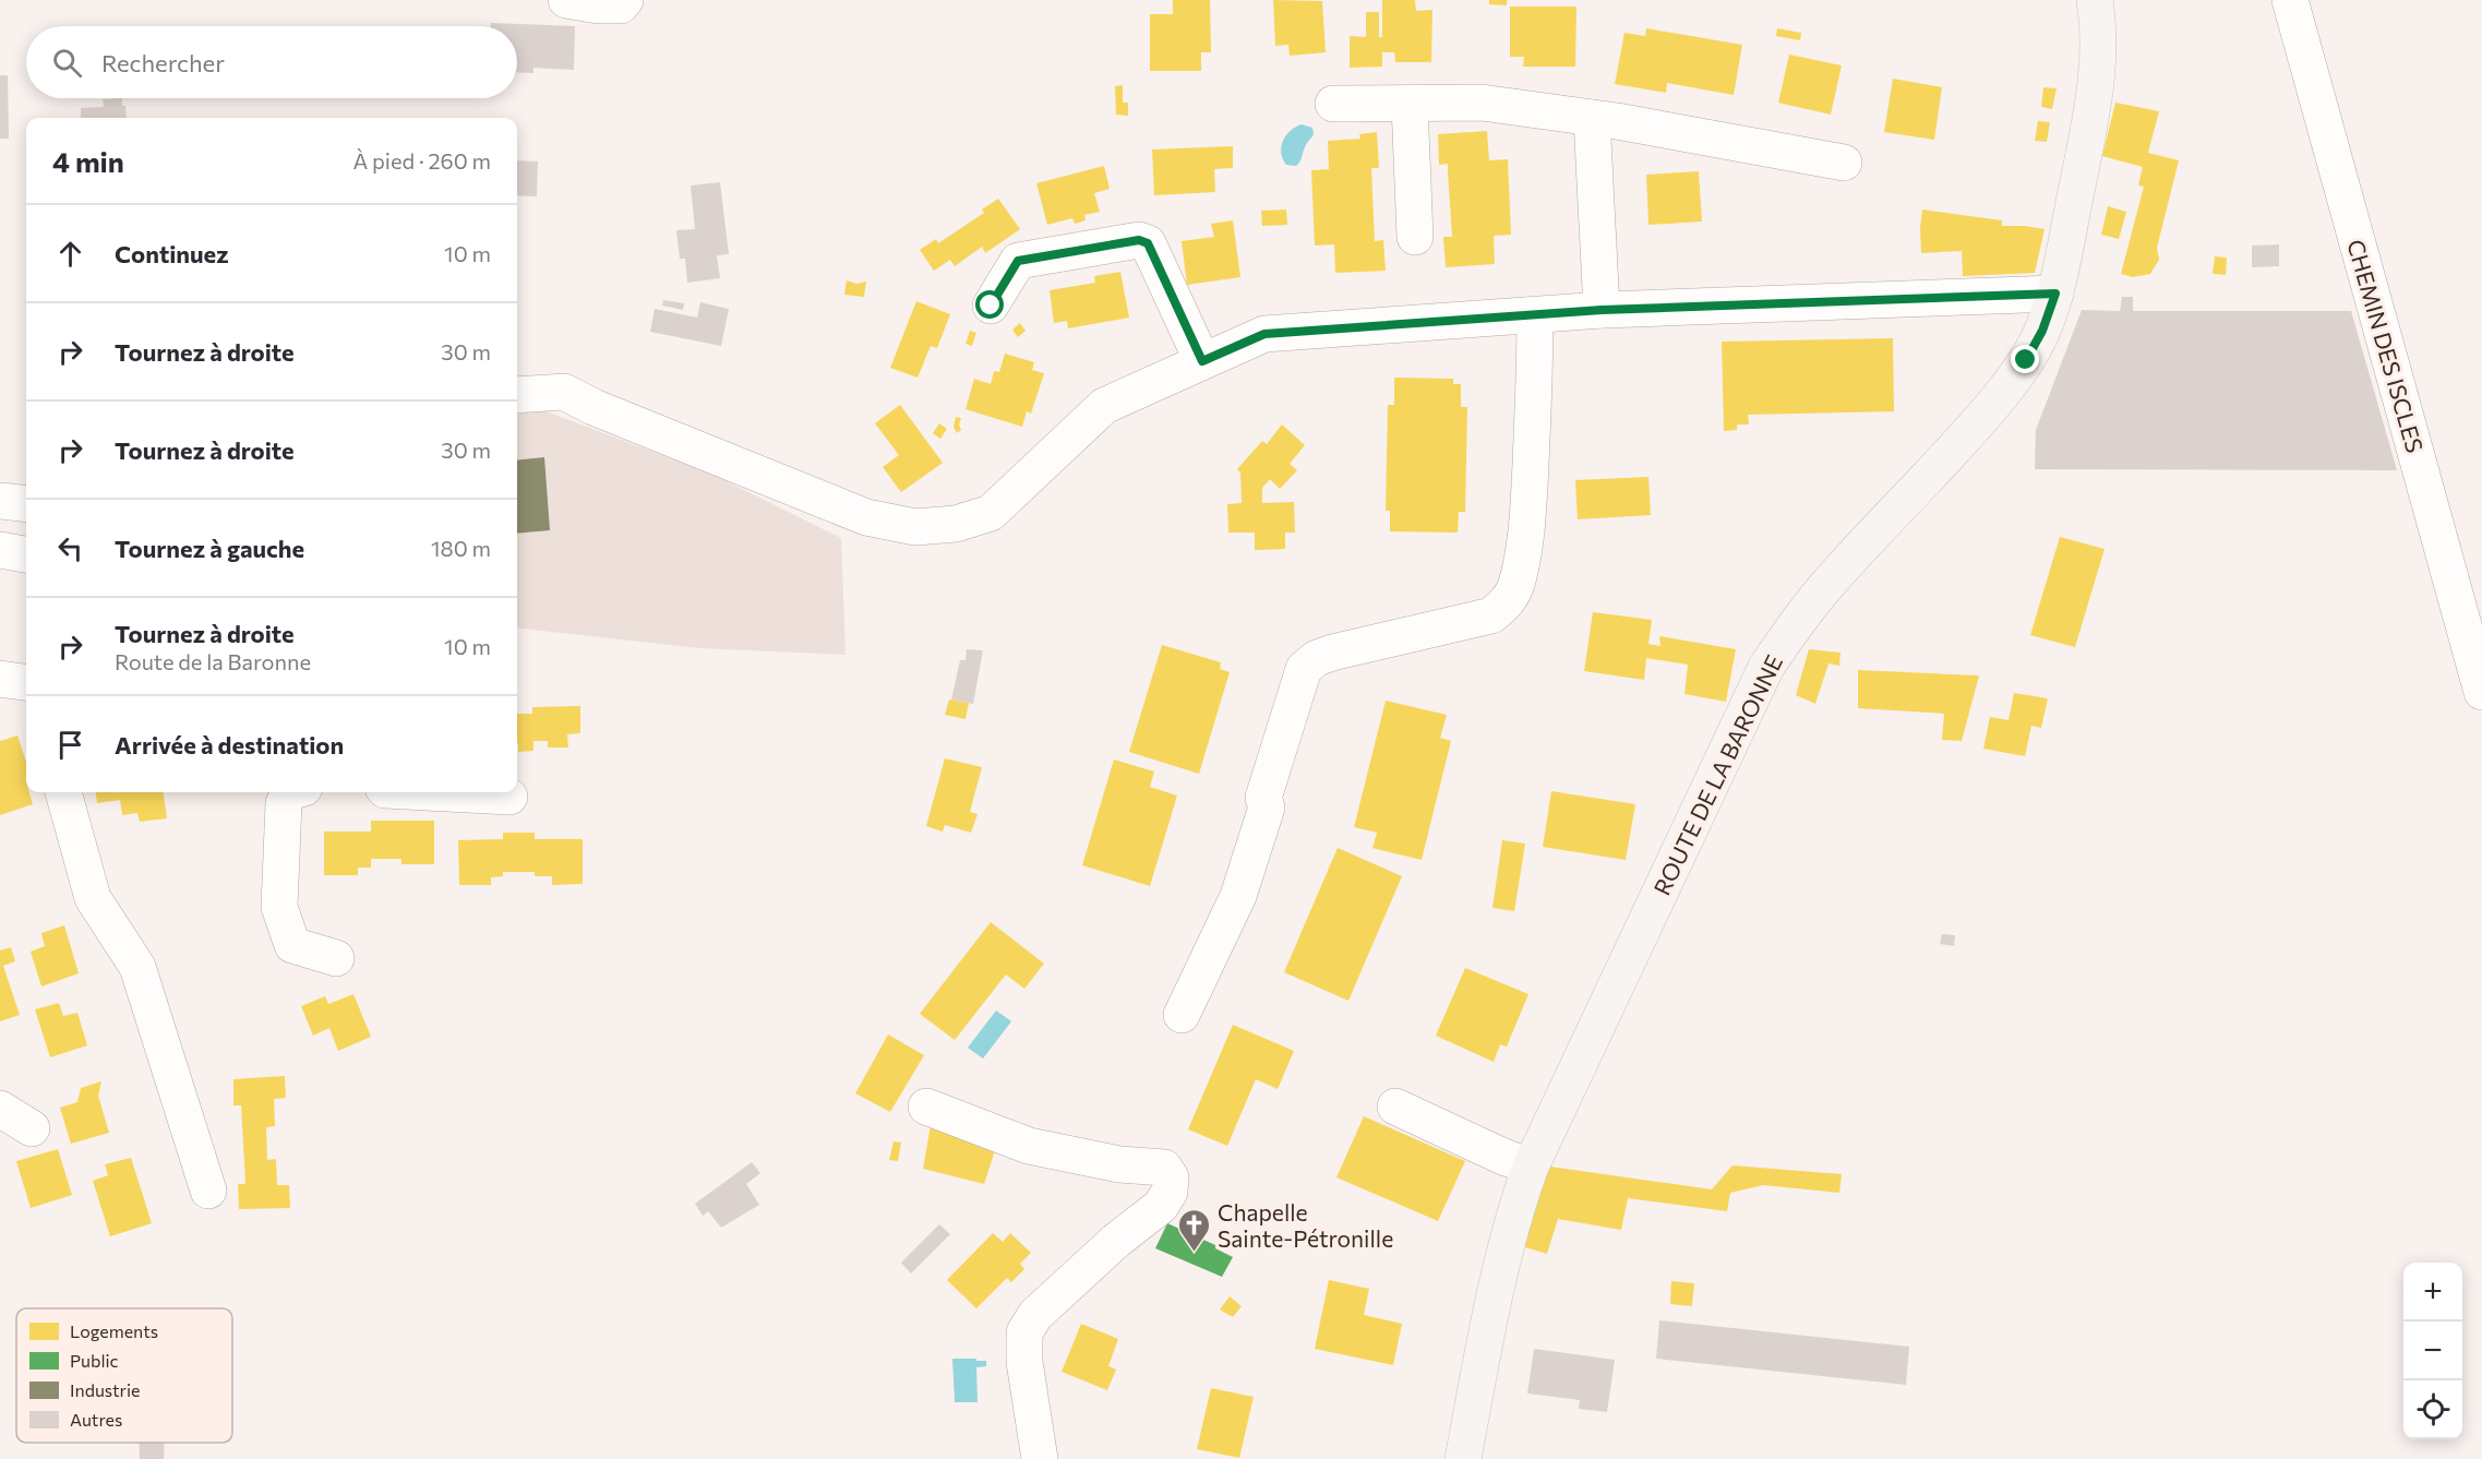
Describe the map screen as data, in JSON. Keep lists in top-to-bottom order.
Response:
{
  "streets": {
    "main road": ["ROUTE DE LA BARONNE"],
    "street": ["CHEMIN DES ISCLES"]
  },
  "places": {
    "church": ["Chapelle Sainte-Pétronille"]
  },
  "legend": [
    "Logements",
    "Public",
    "Industrie",
    "Autres"
  ],
  "page": {
    "search": "Rechercher",
    "heading": ["4 min", "À pied · 260 m"],
    "list": [
      ["Continuez", "10 m"],
      ["Tournez à droite", "30 m"],
      ["Tournez à droite", "30 m"],
      ["Tournez à gauche", "180 m"],
      ["Tournez à droite", "Route de la Baronne", "10 m"],
      "Arrivée à destination"
    ],
    "map_buttons": ["+", "−"]
  }
}
